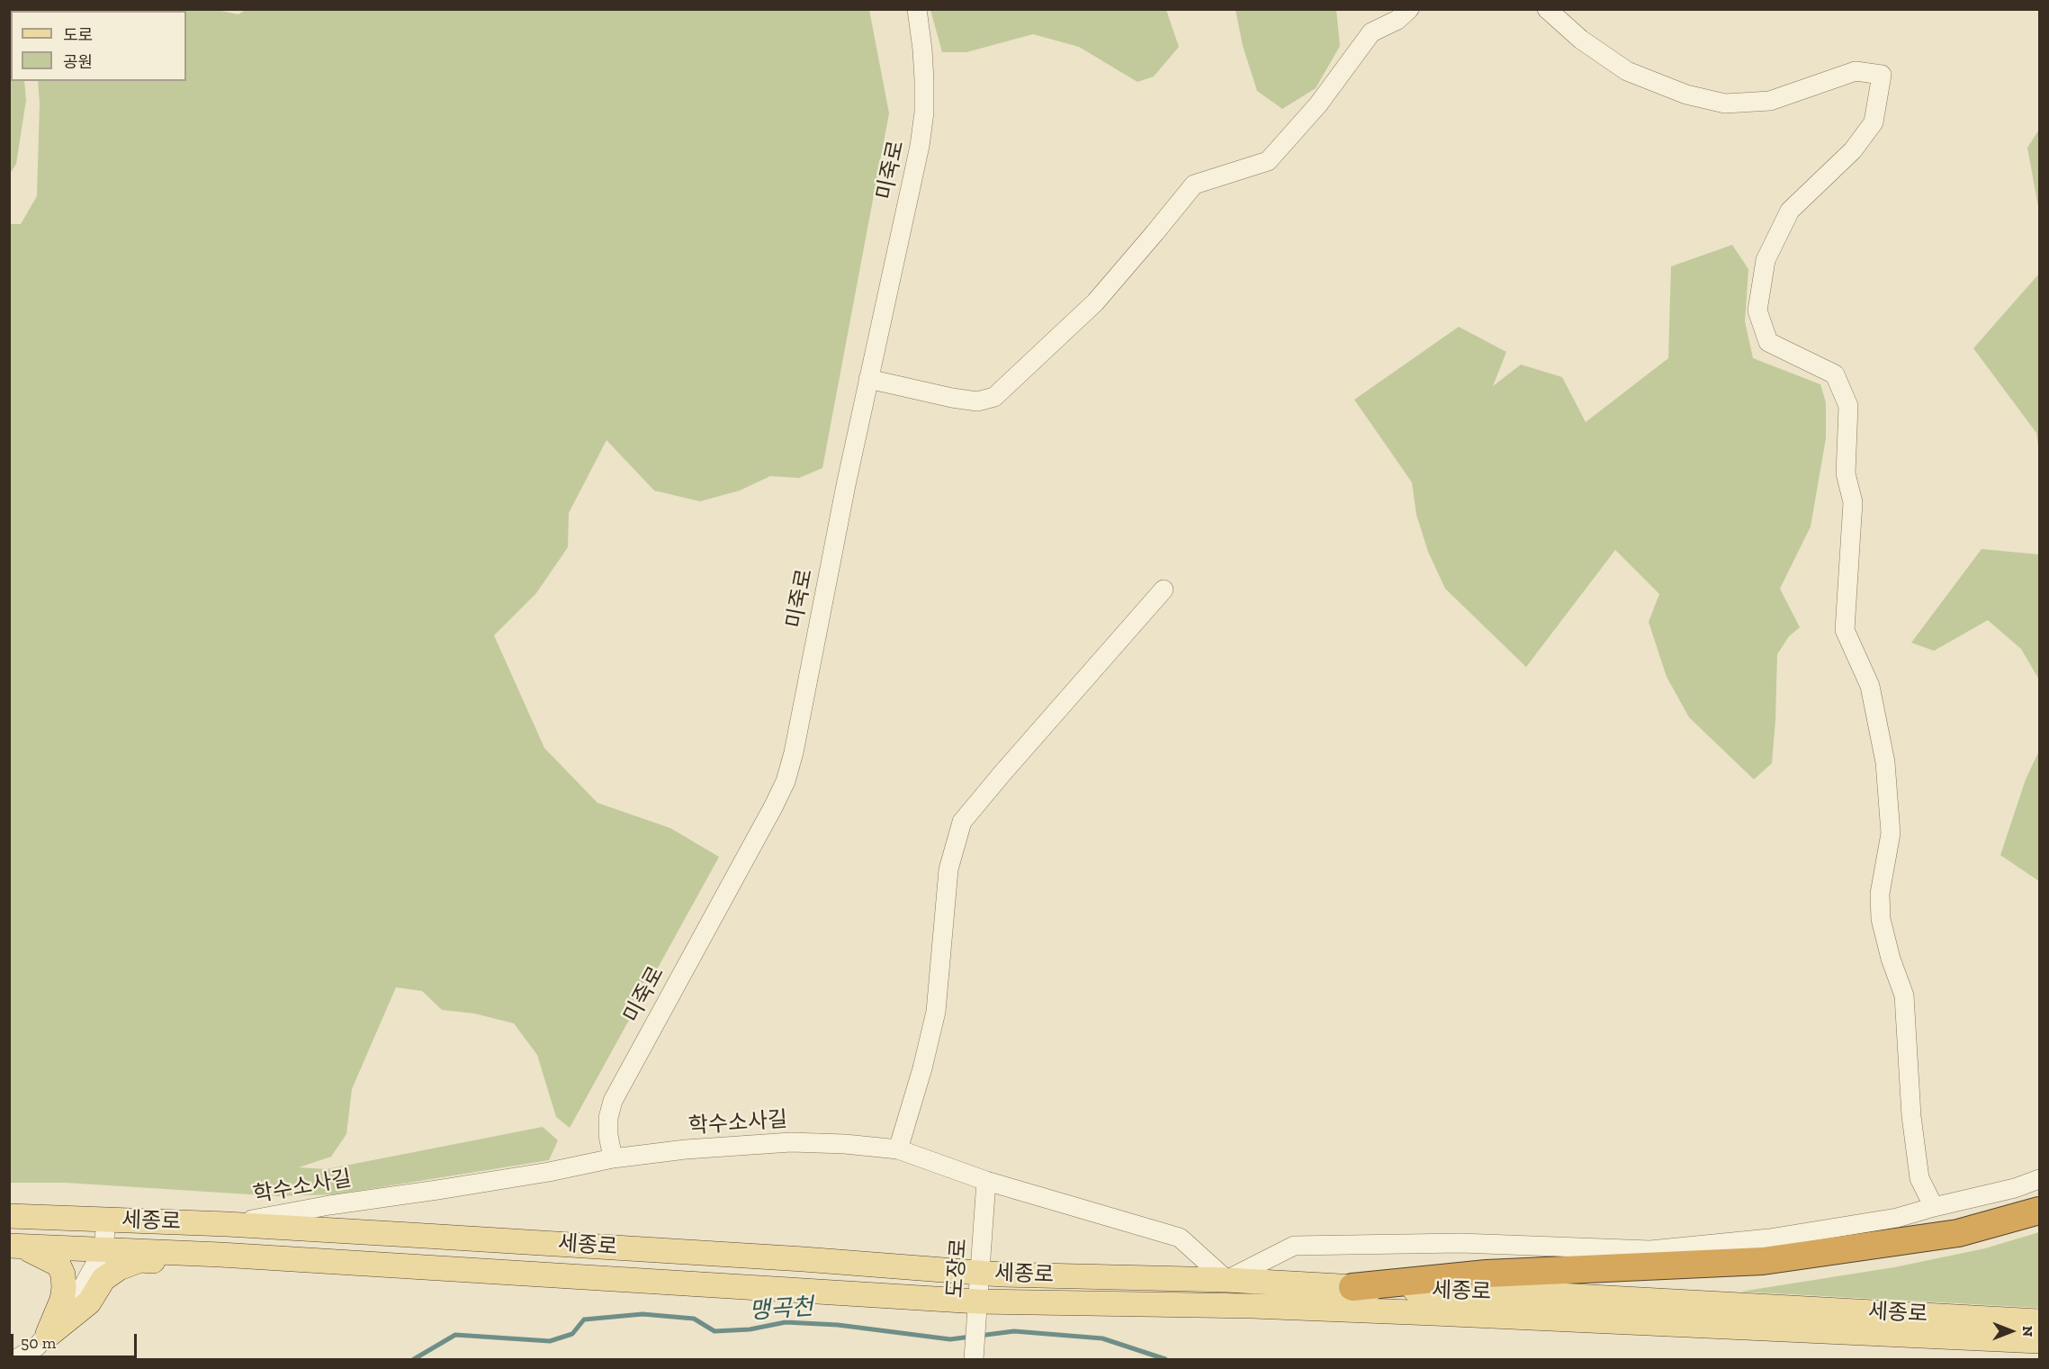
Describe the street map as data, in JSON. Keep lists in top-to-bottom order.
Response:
{
  "streets": {
    "main road": ["세종로"],
    "street": ["미죽로", "학수소사길", "도장로"]
  },
  "crossings": [
    ["미죽로", "학수소사길"],
    ["학수소사길", "세종로"],
    ["학수소사길", "도장로"],
    ["세종로", "도장로"]
  ],
  "water": ["맹곡천"],
  "legend": ["도로", "공원"],
  "scale_bar": "50 m",
  "north": "right"
}
